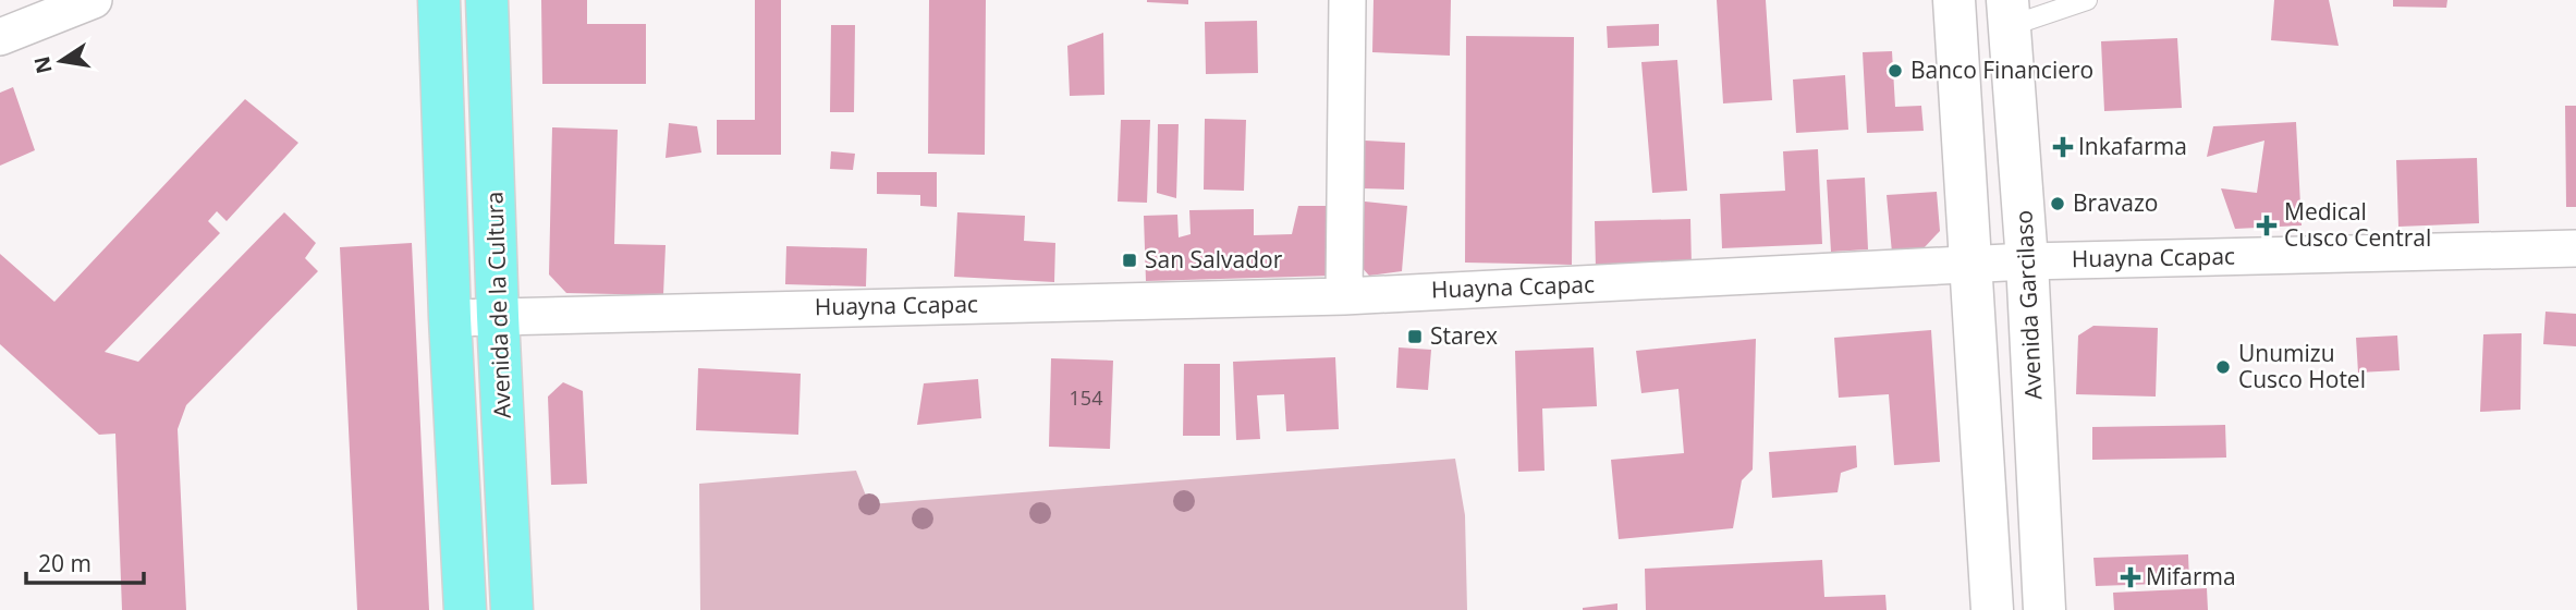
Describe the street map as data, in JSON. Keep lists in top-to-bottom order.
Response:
{
  "streets": {
    "main road": ["Avenida de la Cultura", "Avenida Garcilaso"],
    "street": ["Huayna Ccapac"]
  },
  "crossings": [
    ["Huayna Ccapac", "Avenida de la Cultura"],
    ["Huayna Ccapac", "Avenida Garcilaso"]
  ],
  "places": {
    "other": ["Banco Financiero", "Bravazo", "Unumizu Cusco Hotel"],
    "health": ["Inkafarma", "Medical Cusco Central", "Mifarma"],
    "transit": ["San Salvador", "Starex"]
  },
  "house_numbers": ["154"],
  "scale_bar": "20 m",
  "north": "left"
}
